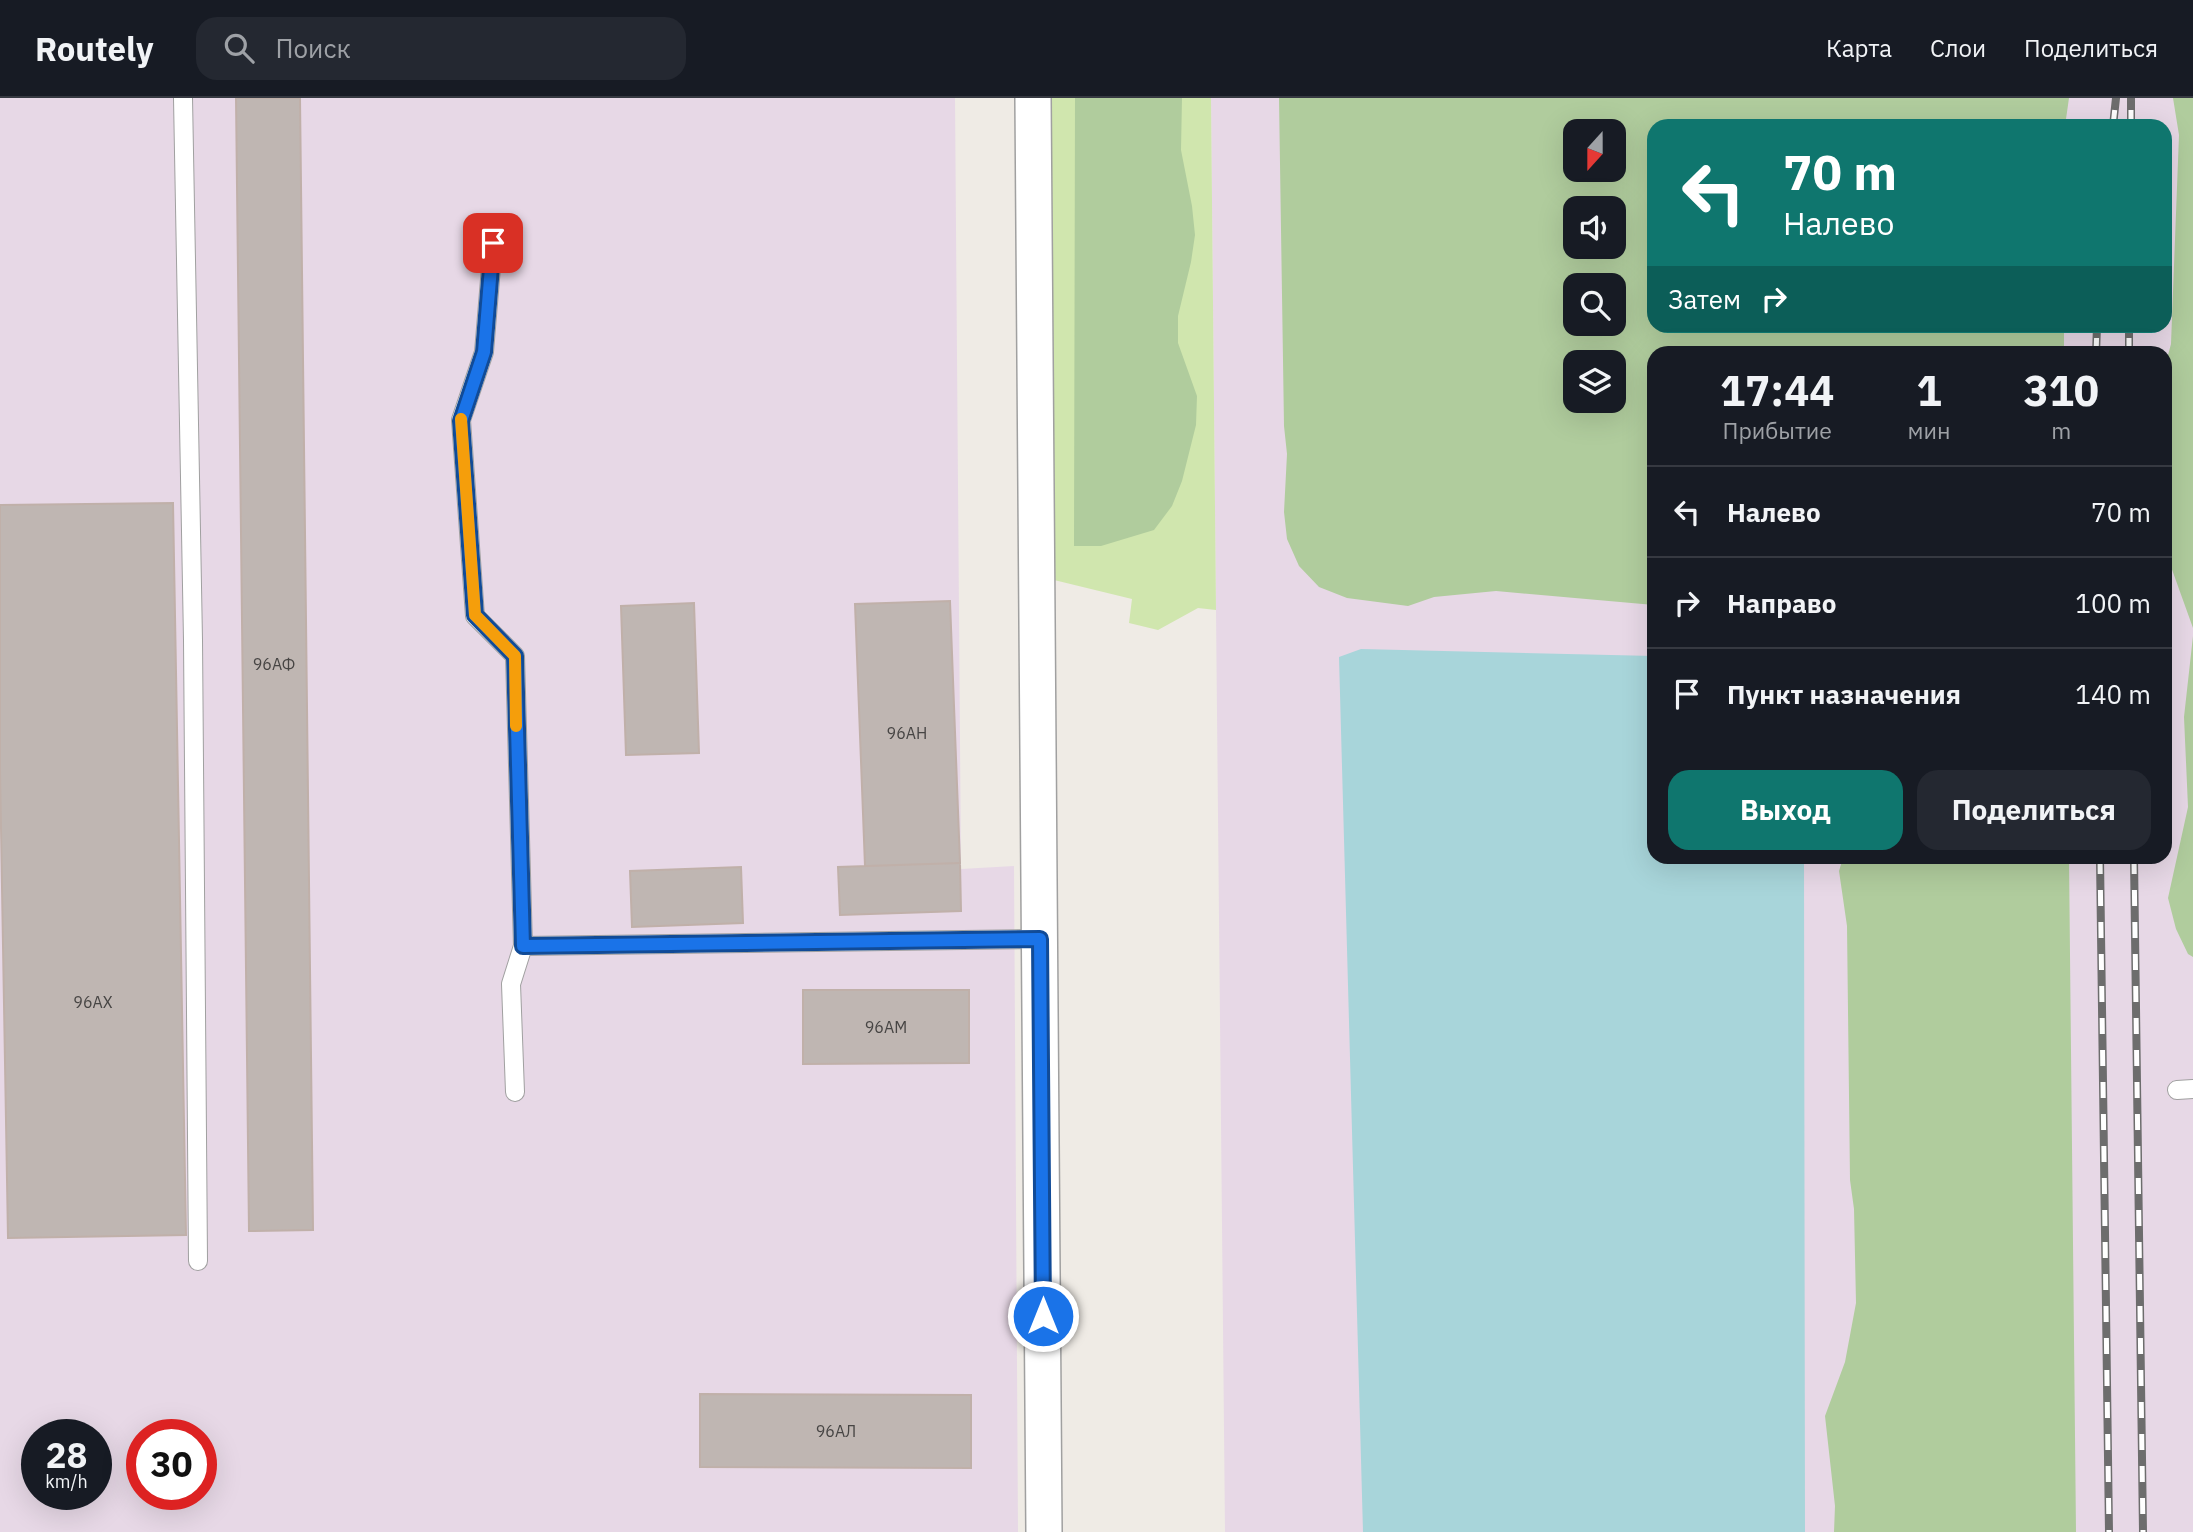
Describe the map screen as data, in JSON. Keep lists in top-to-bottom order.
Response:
{
  "house_numbers": [
    "96АФ",
    "96АН",
    "96АХ",
    "96АМ",
    "96АЛ"
  ],
  "north": "bottom",
  "page": {
    "header": "Routely",
    "search": "Поиск",
    "nav": ["Карта", "Слои", "Поделиться"],
    "turn": ["70 m", "Налево"],
    "then": "Затем",
    "eta": [
      "17:44",
      "Прибытие",
      "1",
      "мин",
      "310",
      "m"
    ],
    "list": [
      {
        "name": "Налево",
        "value": "70 m"
      },
      {
        "name": "Направо",
        "value": "100 m"
      },
      {
        "name": "Пункт назначения",
        "value": "140 m"
      }
    ],
    "buttons": ["Выход", "Поделиться"],
    "speed": "28 km/h",
    "limit": "30"
  }
}
